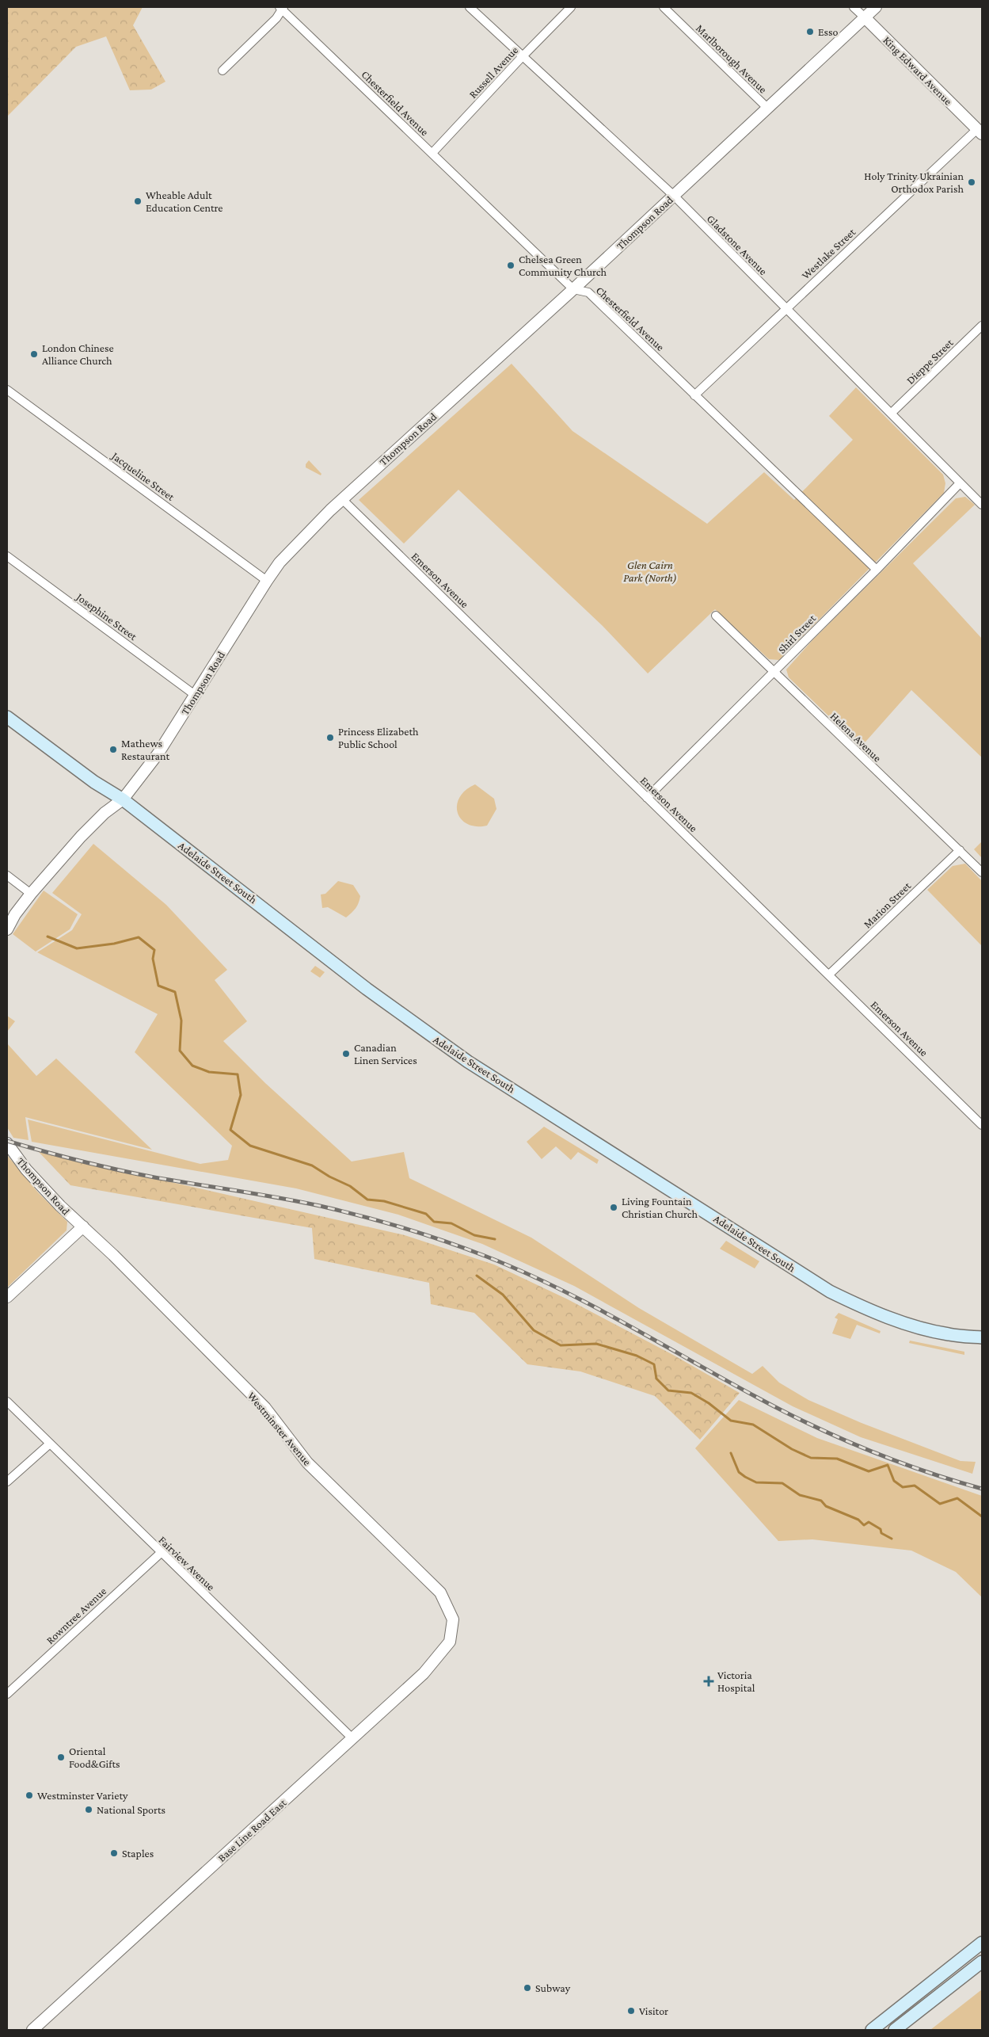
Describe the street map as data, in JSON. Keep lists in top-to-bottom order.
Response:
{
  "streets": {
    "main road": ["Adelaide Street South"],
    "street": [
      "Marlborough Avenue",
      "King Edward Avenue",
      "Russell Avenue",
      "Chesterfield Avenue",
      "Thompson Road",
      "Gladstone Avenue",
      "Westlake Street",
      "Dieppe Street",
      "Jacqueline Street",
      "Emerson Avenue",
      "Josephine Street",
      "Shirl Street",
      "Helena Avenue",
      "Marion Street",
      "Westminster Avenue",
      "Fairview Avenue",
      "Rowntree Avenue",
      "Base Line Road East"
    ]
  },
  "crossings": [
    ["Marlborough Avenue", "Thompson Road"],
    ["King Edward Avenue", "Thompson Road"],
    ["King Edward Avenue", "Westlake Street"],
    ["Russell Avenue", "Chesterfield Avenue"],
    ["Russell Avenue", "Gladstone Avenue"],
    ["Chesterfield Avenue", "Thompson Road"],
    ["Chesterfield Avenue", "Westlake Street"],
    ["Chesterfield Avenue", "Shirl Street"],
    ["Thompson Road", "Gladstone Avenue"],
    ["Thompson Road", "Jacqueline Street"],
    ["Thompson Road", "Emerson Avenue"],
    ["Thompson Road", "Josephine Street"],
    ["Thompson Road", "Adelaide Street South"],
    ["Thompson Road", "Westminster Avenue"],
    ["Gladstone Avenue", "Westlake Street"],
    ["Gladstone Avenue", "Dieppe Street"],
    ["Gladstone Avenue", "Shirl Street"],
    ["Emerson Avenue", "Shirl Street"],
    ["Emerson Avenue", "Marion Street"],
    ["Shirl Street", "Helena Avenue"],
    ["Helena Avenue", "Marion Street"],
    ["Westminster Avenue", "Base Line Road East"],
    ["Fairview Avenue", "Rowntree Avenue"],
    ["Fairview Avenue", "Base Line Road East"]
  ],
  "parks": ["Glen Cairn Park (North)"],
  "places": {
    "other": [
      "Esso",
      "Holy Trinity Ukrainian Orthodox Parish",
      "Wheable Adult Education Centre",
      "Chelsea Green Community Church",
      "London Chinese Alliance Church",
      "Princess Elizabeth Public School",
      "Mathews Restaurant",
      "Canadian Linen Services",
      "Living Fountain Christian Church",
      "Oriental Food&Gifts",
      "Westminster Variety",
      "National Sports",
      "Staples",
      "Subway",
      "Visitor"
    ],
    "health": ["Victoria Hospital"]
  }
}
